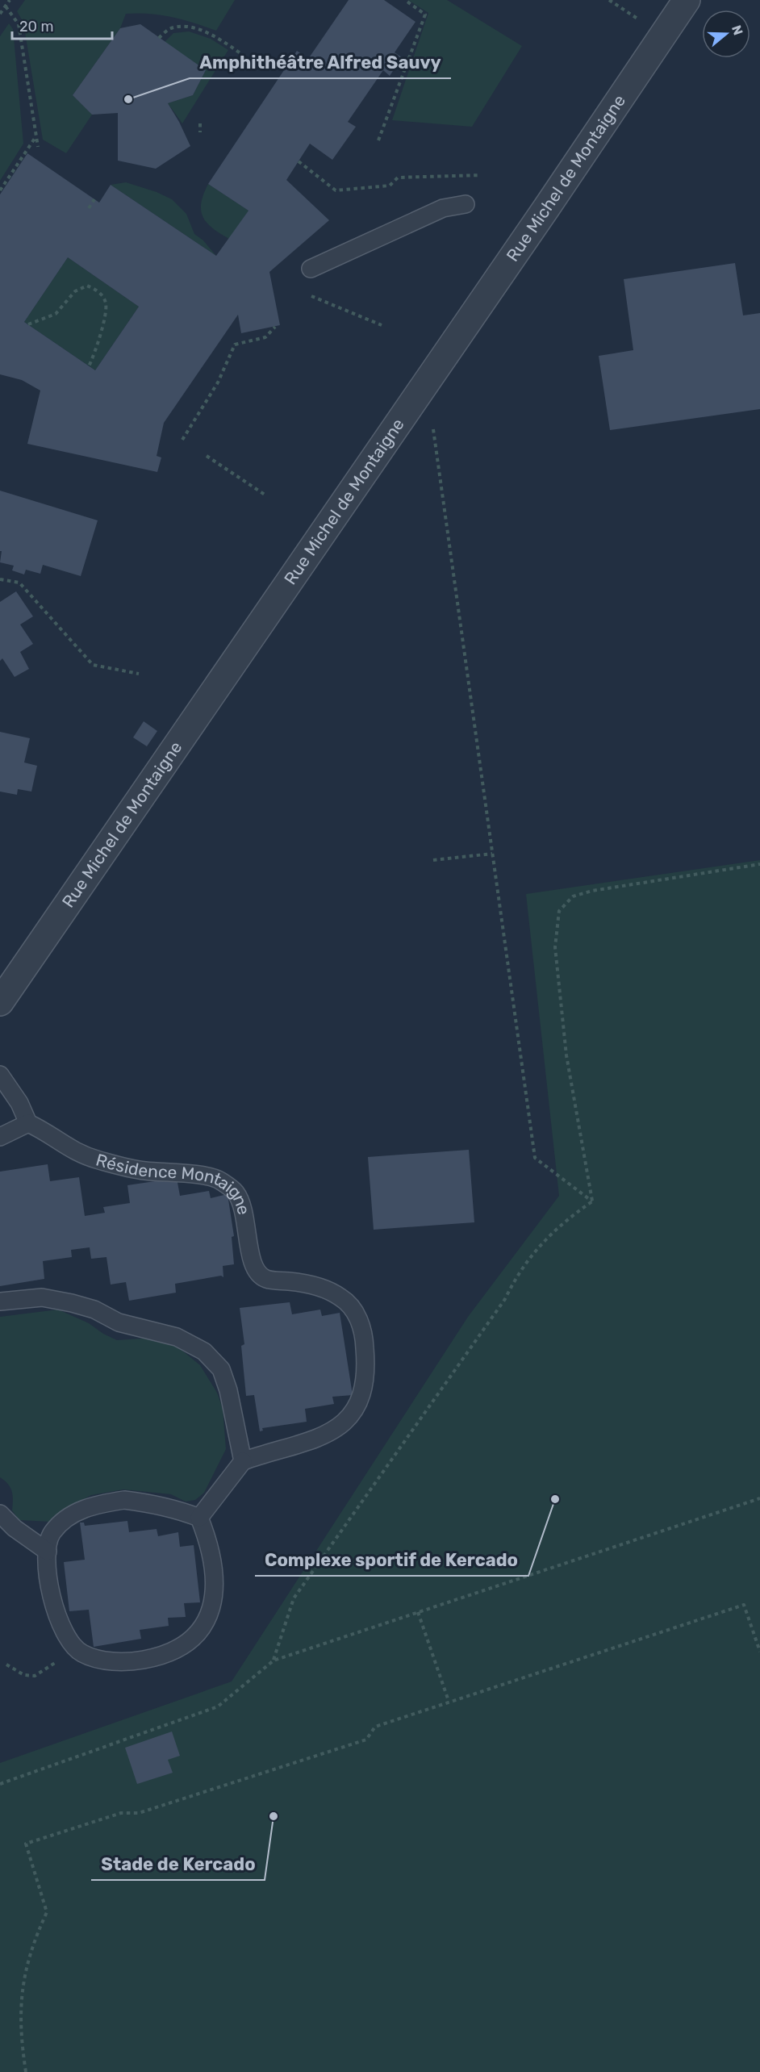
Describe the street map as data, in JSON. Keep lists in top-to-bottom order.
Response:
{
  "streets": {
    "street": ["Rue Michel de Montaigne"],
    "lane": ["Résidence Montaigne"]
  },
  "places": ["Amphithéâtre Alfred Sauvy", "Complexe sportif de Kercado", "Stade de Kercado"],
  "scale_bar": "20 m",
  "north": "right"
}
